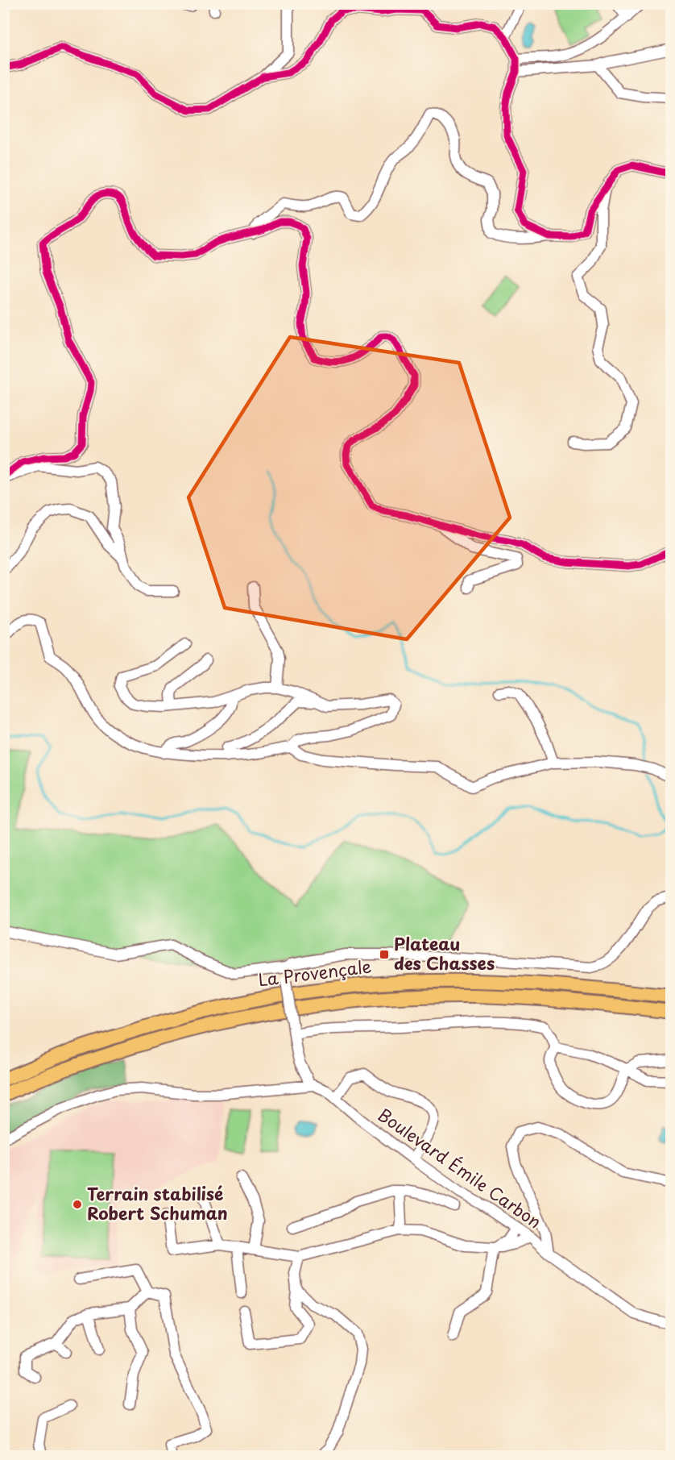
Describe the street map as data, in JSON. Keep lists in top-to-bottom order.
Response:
{
  "streets": {
    "highway": ["La Provençale"],
    "street": ["Boulevard Émile Carbon"]
  },
  "places": {
    "transit": ["Plateau des Chasses"],
    "other": ["Terrain stabilisé Robert Schuman"]
  }
}
